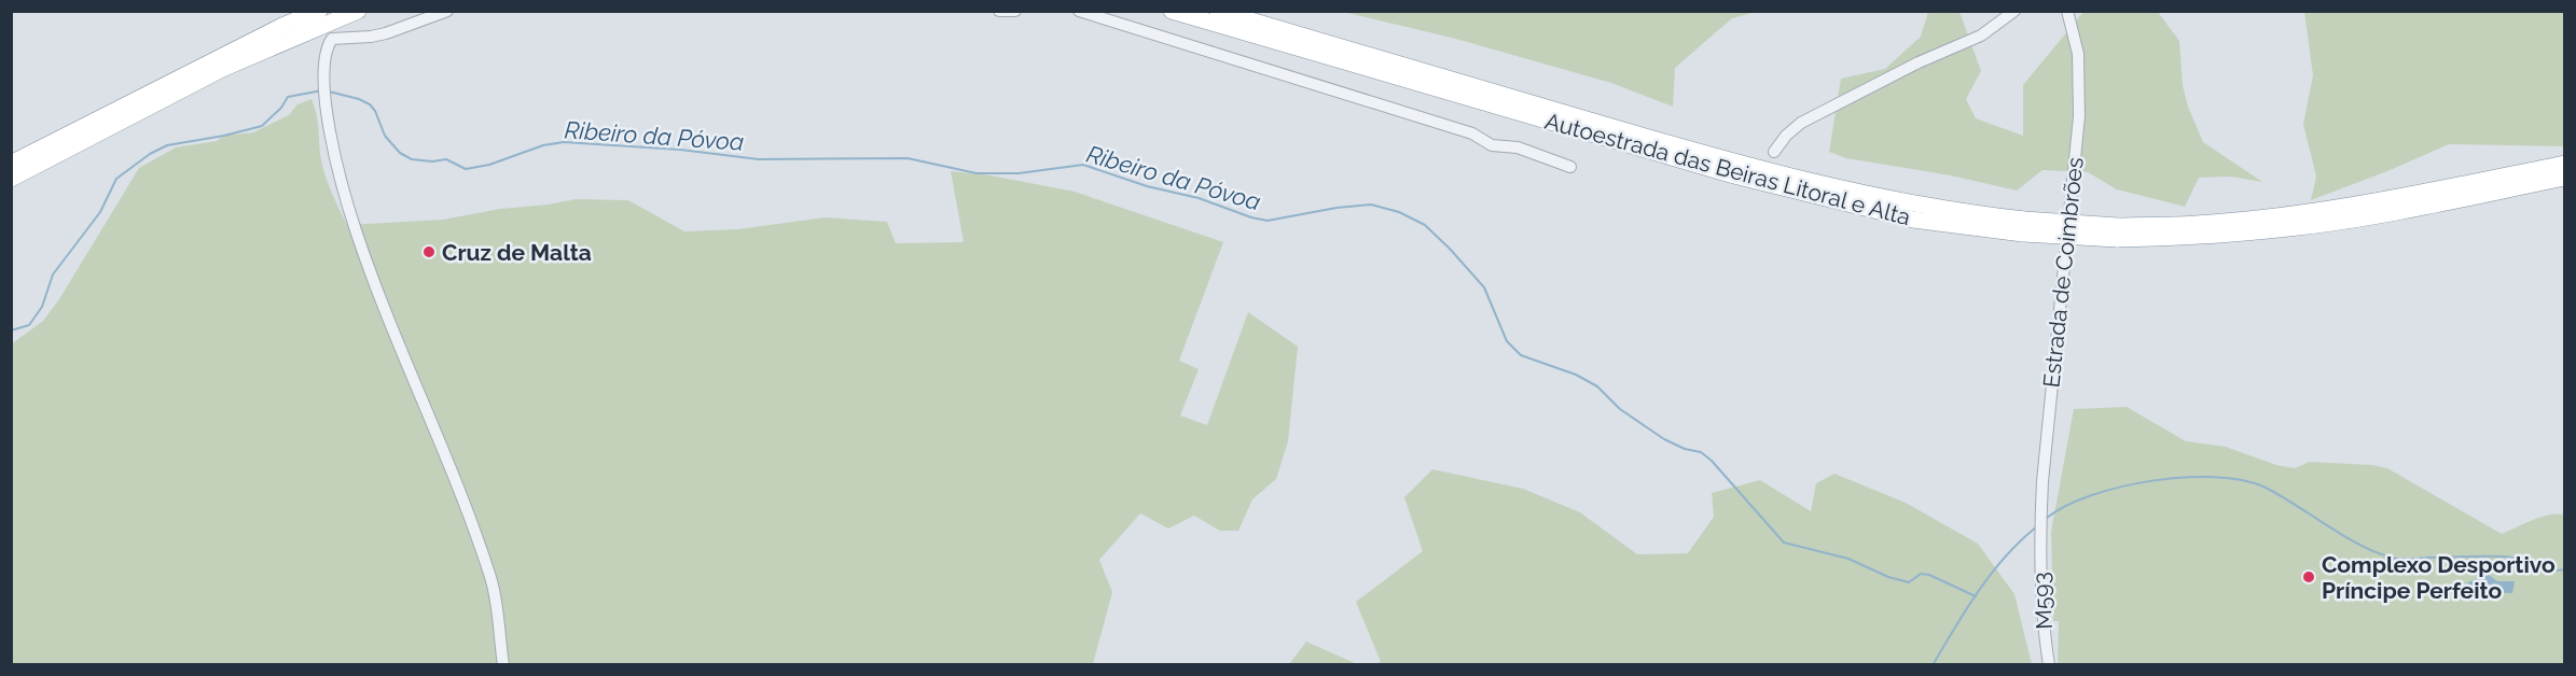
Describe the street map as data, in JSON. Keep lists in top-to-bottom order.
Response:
{
  "streets": {
    "highway": ["Autoestrada das Beiras Litoral e Alta"],
    "street": ["Estrada de Coimbrões", "M593"]
  },
  "crossings": [
    ["Estrada de Coimbrões", "M593"]
  ],
  "water": ["Ribeiro da Póvoa"],
  "places": ["Cruz de Malta", "Complexo Desportivo Príncipe Perfeito"]
}
